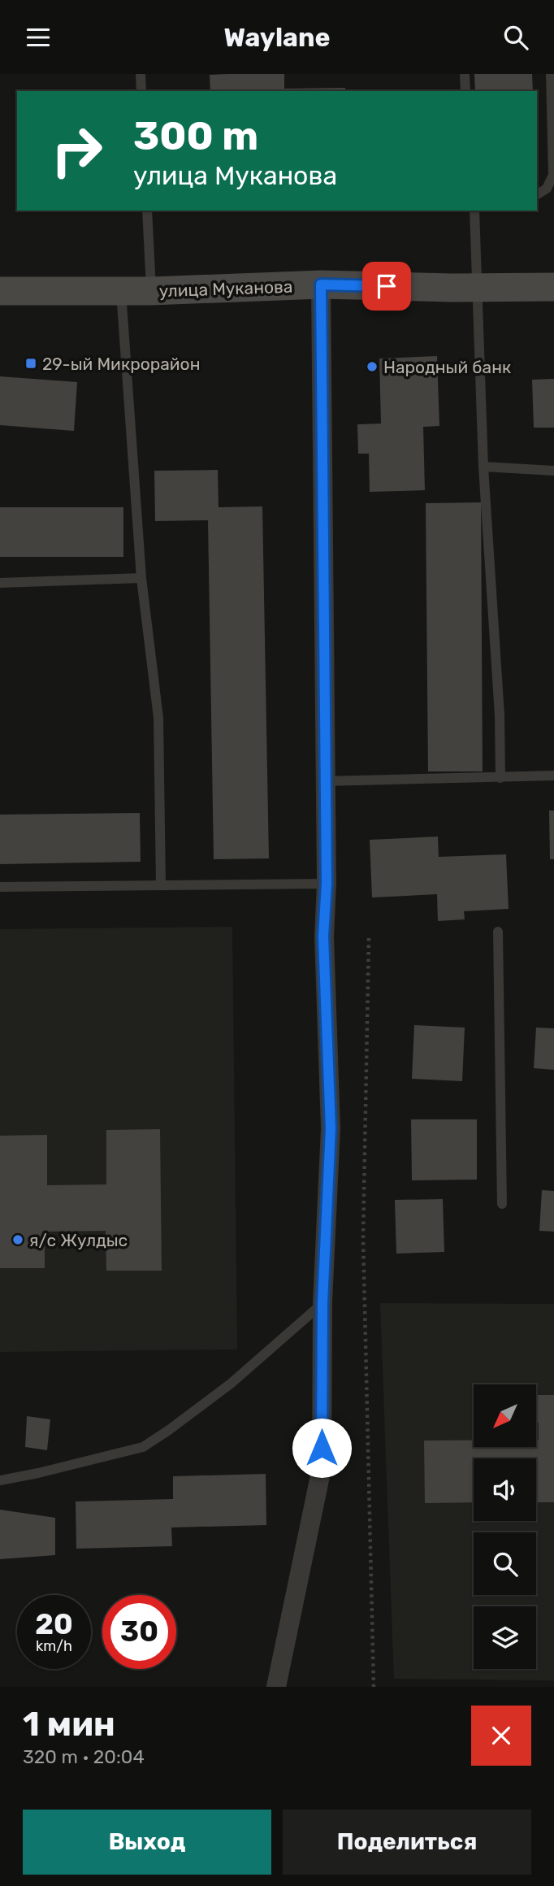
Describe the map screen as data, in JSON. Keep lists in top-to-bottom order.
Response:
{
  "streets": {
    "main road": ["улица Муканова"]
  },
  "places": {
    "transit": ["29-ый Микрорайон"],
    "other": ["Народный банк", "я/c Жулдыс"]
  },
  "north": "bottom left",
  "page": {
    "header": "Waylane",
    "turn": ["300 m", "улица Муканова"],
    "speed": "20 km/h",
    "limit": "30",
    "heading": ["1 мин", "320 m · 20:04"],
    "buttons": ["Выход", "Поделиться"]
  }
}
